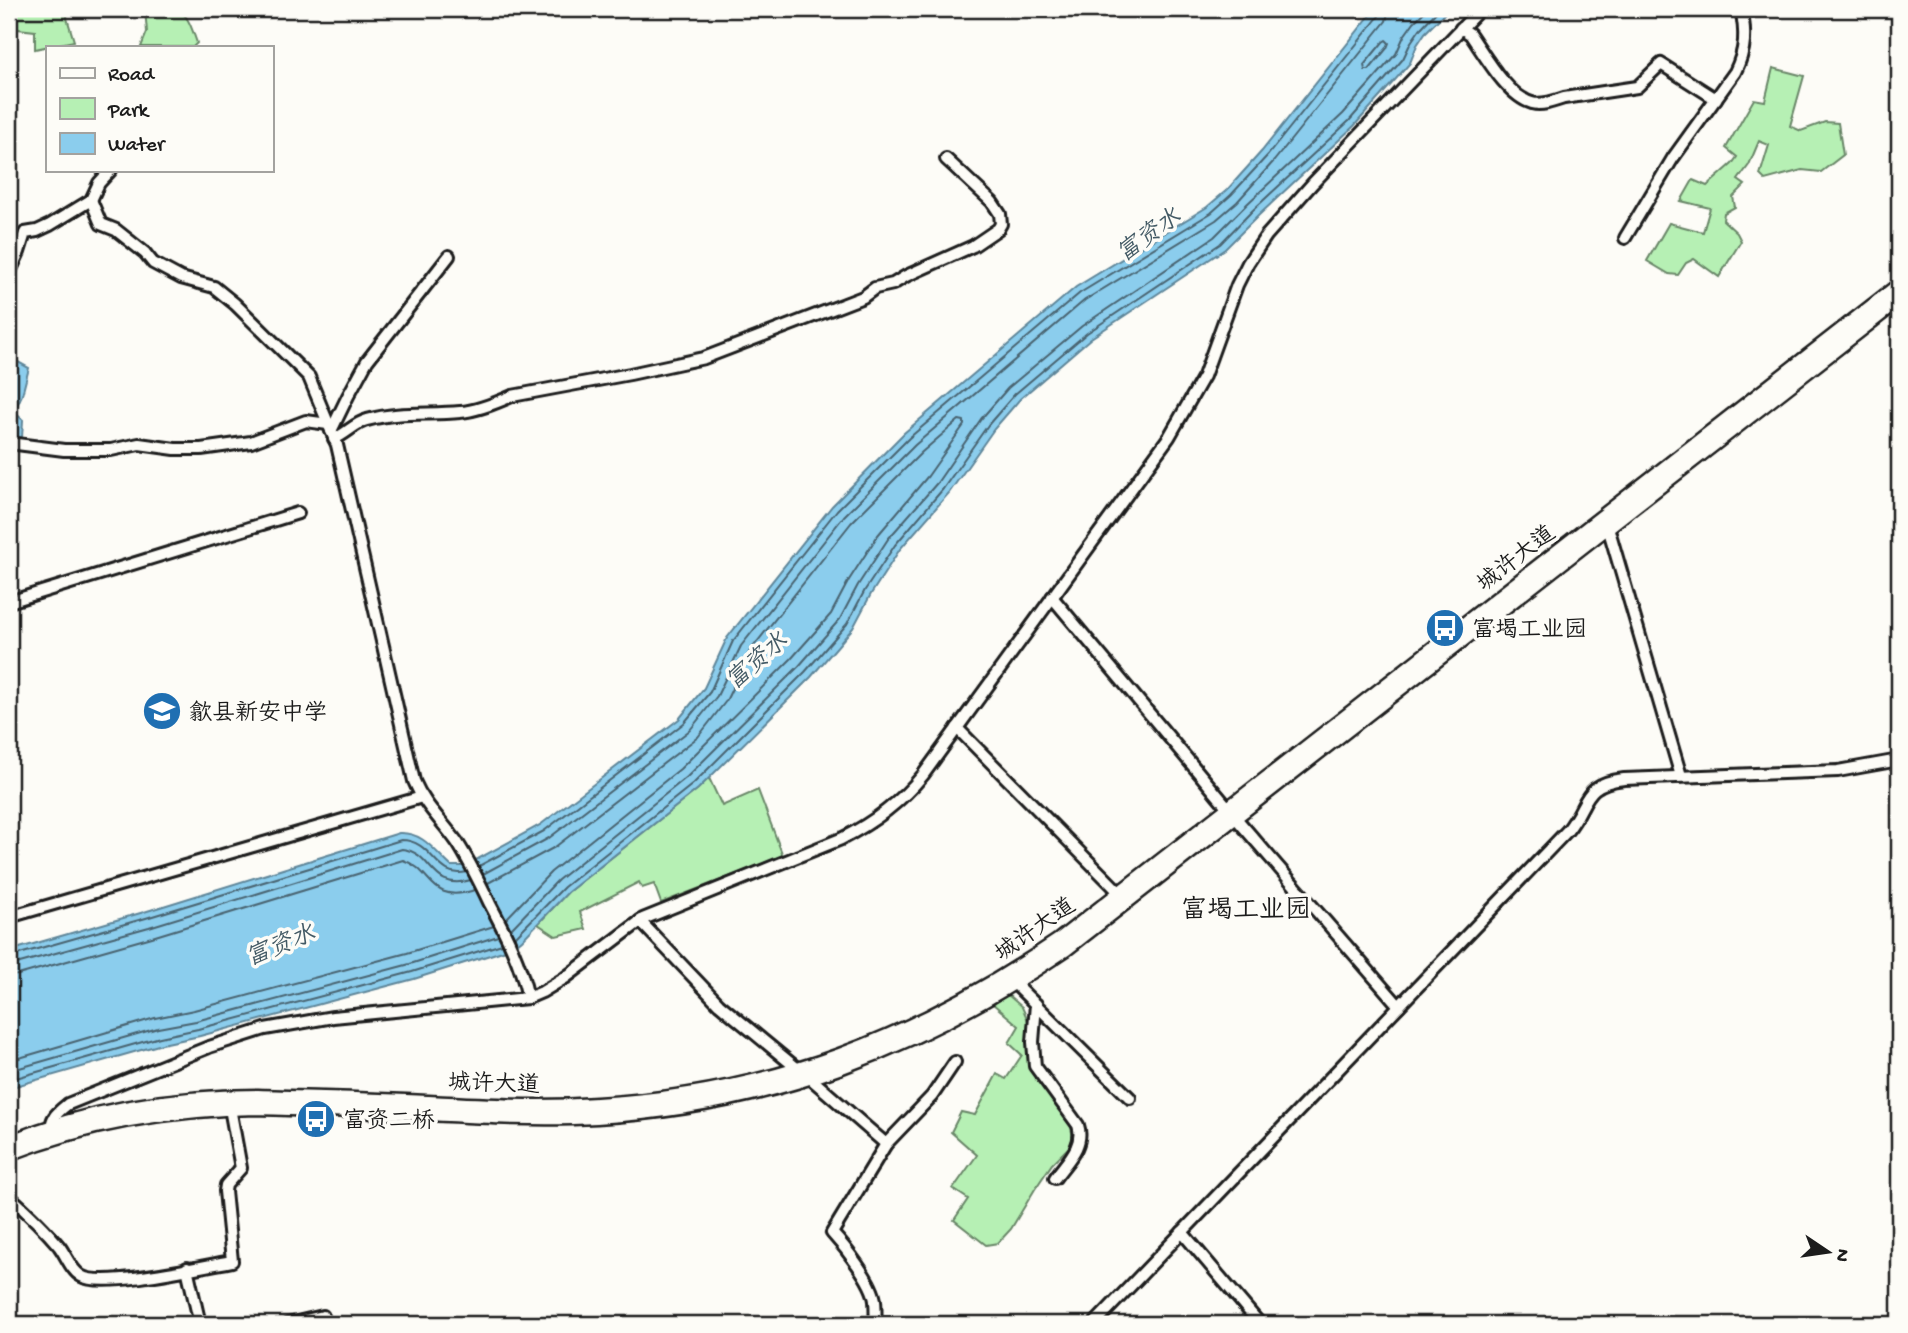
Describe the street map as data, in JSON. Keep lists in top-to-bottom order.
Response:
{
  "streets": {
    "main road": ["城许大道"]
  },
  "districts": ["富堨工业园"],
  "water": ["富资水"],
  "places": {
    "bus stop": ["富堨工业园", "富资二桥"],
    "school or university": ["歙县新安中学"]
  },
  "legend": ["Road", "Park", "Water"],
  "north": "right"
}
